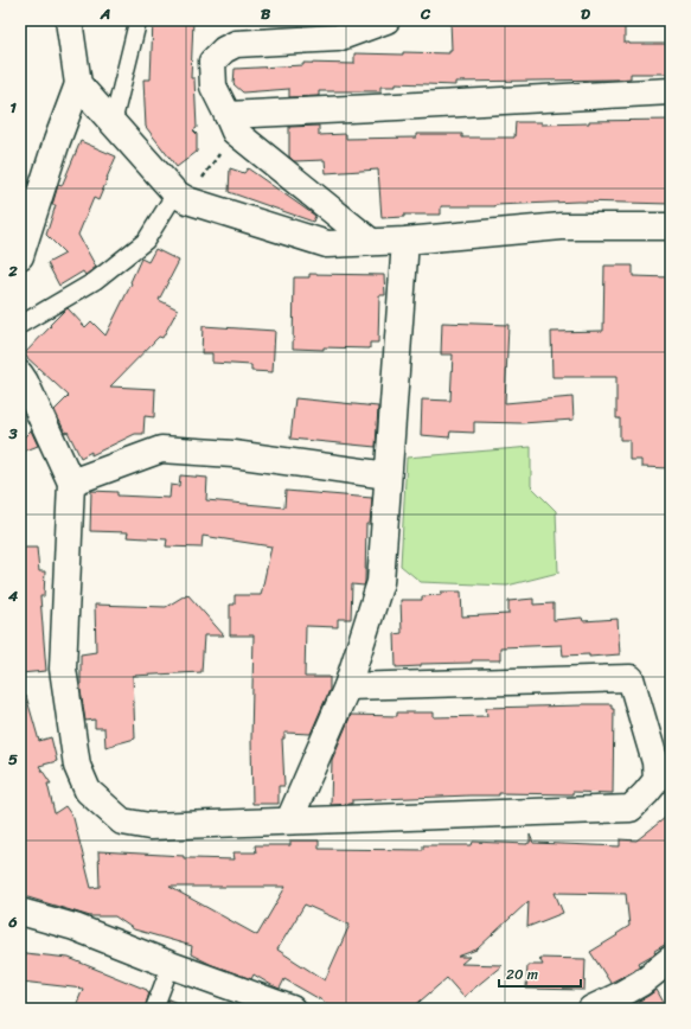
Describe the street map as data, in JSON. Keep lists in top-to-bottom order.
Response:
{
  "scale_bar": "20 m",
  "grid": {
    "columns": [
      "A",
      "B",
      "C",
      "D"
    ],
    "rows": [
      "1",
      "2",
      "3",
      "4",
      "5",
      "6"
    ]
  }
}
